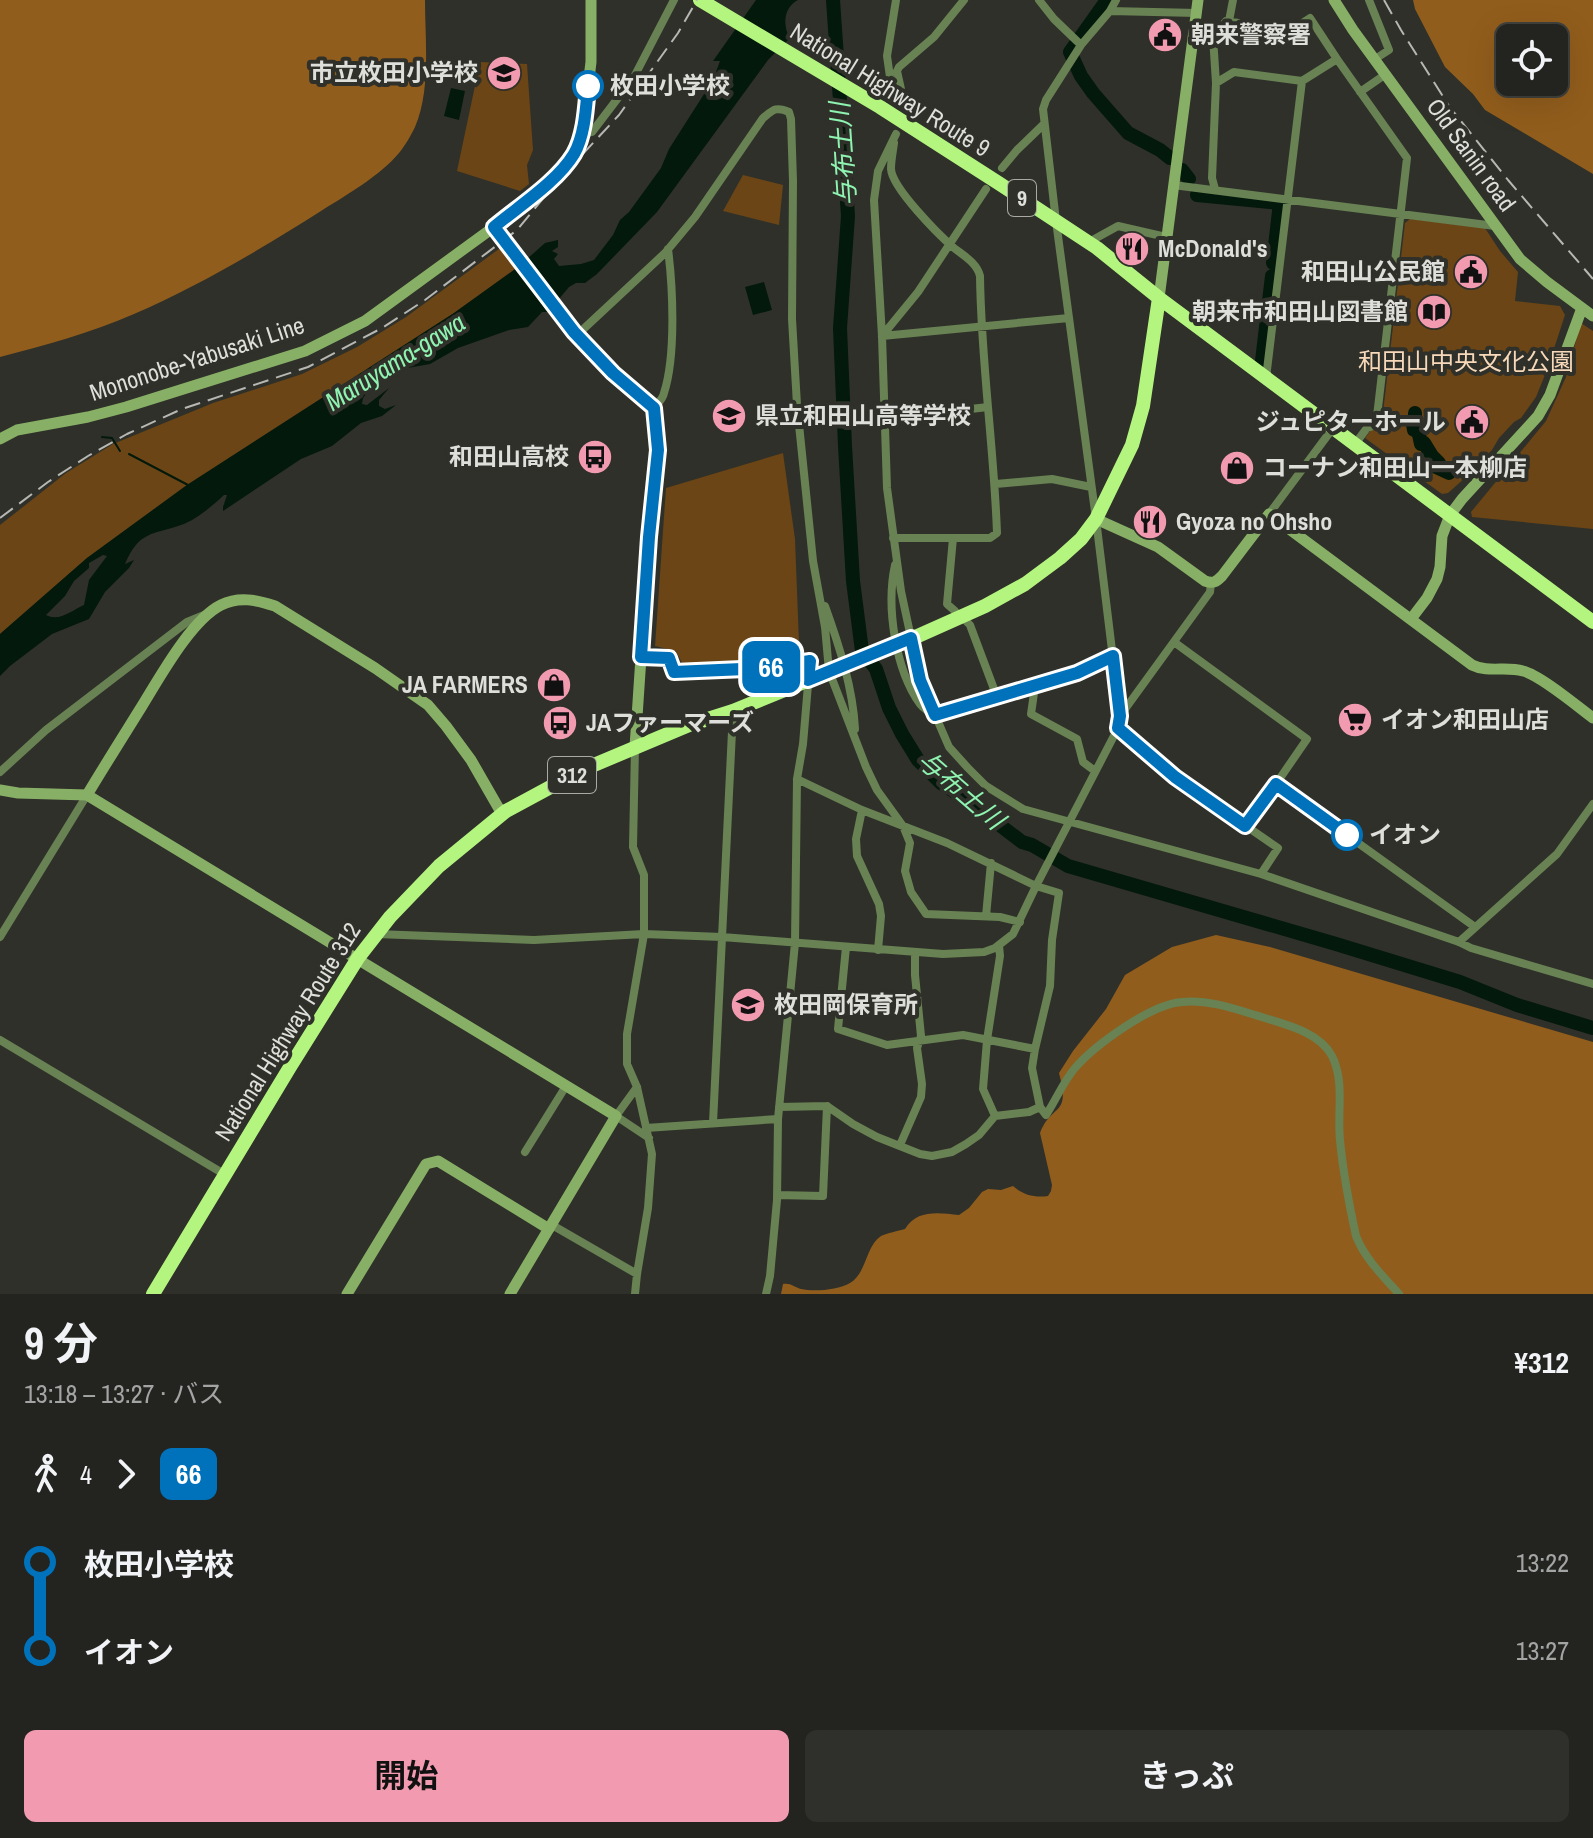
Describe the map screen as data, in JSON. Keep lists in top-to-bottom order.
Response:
{
  "streets": {
    "highway": [
      "National Highway Route 9",
      "9",
      "312",
      "National Highway Route 312"
    ],
    "street": ["Old Sanin road", "Mononobe-Yabusaki Line"]
  },
  "crossings": [
    ["National Highway Route 9", "National Highway Route 312"]
  ],
  "water": ["与布土川", "Maruyama-gawa"],
  "parks": ["和田山中央文化公園"],
  "places": {
    "public building": ["朝来警察署", "和田山公民館", "ジュピターホール"],
    "school or university": ["市立枚田小学校", "県立和田山高等学校", "枚田岡保育所"],
    "other": ["枚田小学校", "イオン"],
    "restaurant": ["McDonald's", "Gyoza no Ohsho"],
    "library": ["朝来市和田山図書館"],
    "bus stop": ["和田山高校", "JAファーマーズ"],
    "shop": ["コーナン和田山一本柳店", "JA FARMERS"],
    "supermarket": ["イオン和田山店"]
  },
  "lines": ["bus line 66"],
  "page": {
    "on_map": "66",
    "heading": ["9 分", "13:18 – 13:27 · バス", "¥312"],
    "legs": ["4", "66"],
    "list": [
      {
        "name": "枚田小学校",
        "value": "13:22"
      },
      {
        "name": "イオン",
        "value": "13:27"
      }
    ],
    "buttons": ["開始", "きっぷ"]
  }
}
